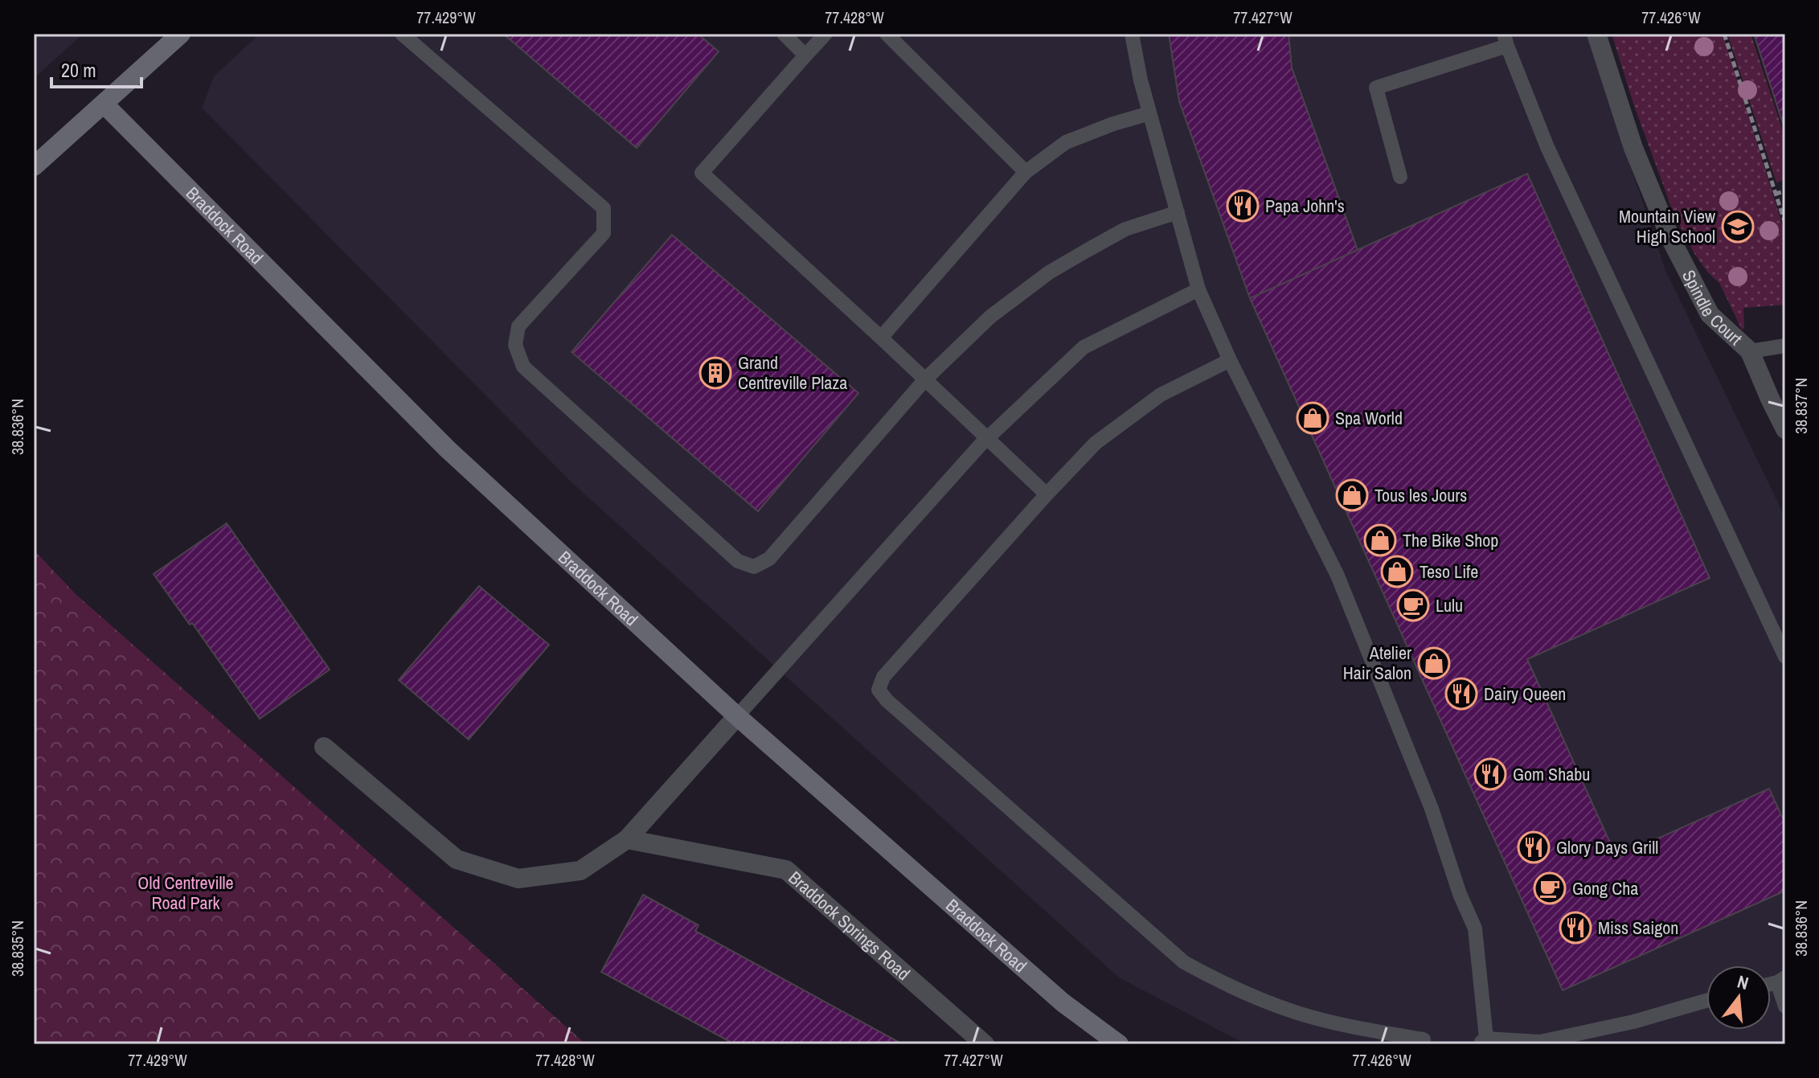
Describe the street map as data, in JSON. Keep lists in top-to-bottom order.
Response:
{
  "streets": {
    "street": ["Braddock Road", "Spindle Court", "Braddock Springs Road"]
  },
  "parks": ["Old Centreville Road Park"],
  "places": {
    "restaurant": [
      "Papa John's",
      "Dairy Queen",
      "Gom Shabu",
      "Glory Days Grill",
      "Miss Saigon"
    ],
    "school or university": ["Mountain View High School"],
    "building": ["Grand Centreville Plaza"],
    "shop": [
      "Spa World",
      "Tous les Jours",
      "The Bike Shop",
      "Teso Life",
      "Atelier Hair Salon"
    ],
    "cafe": ["Lulu", "Gong Cha"]
  },
  "scale_bar": "20 m",
  "north": "top",
  "coordinates": [
    "77.429°W",
    "77.428°W",
    "77.427°W",
    "77.426°W",
    "38.837°N",
    "38.836°N",
    "38.835°N"
  ]
}
